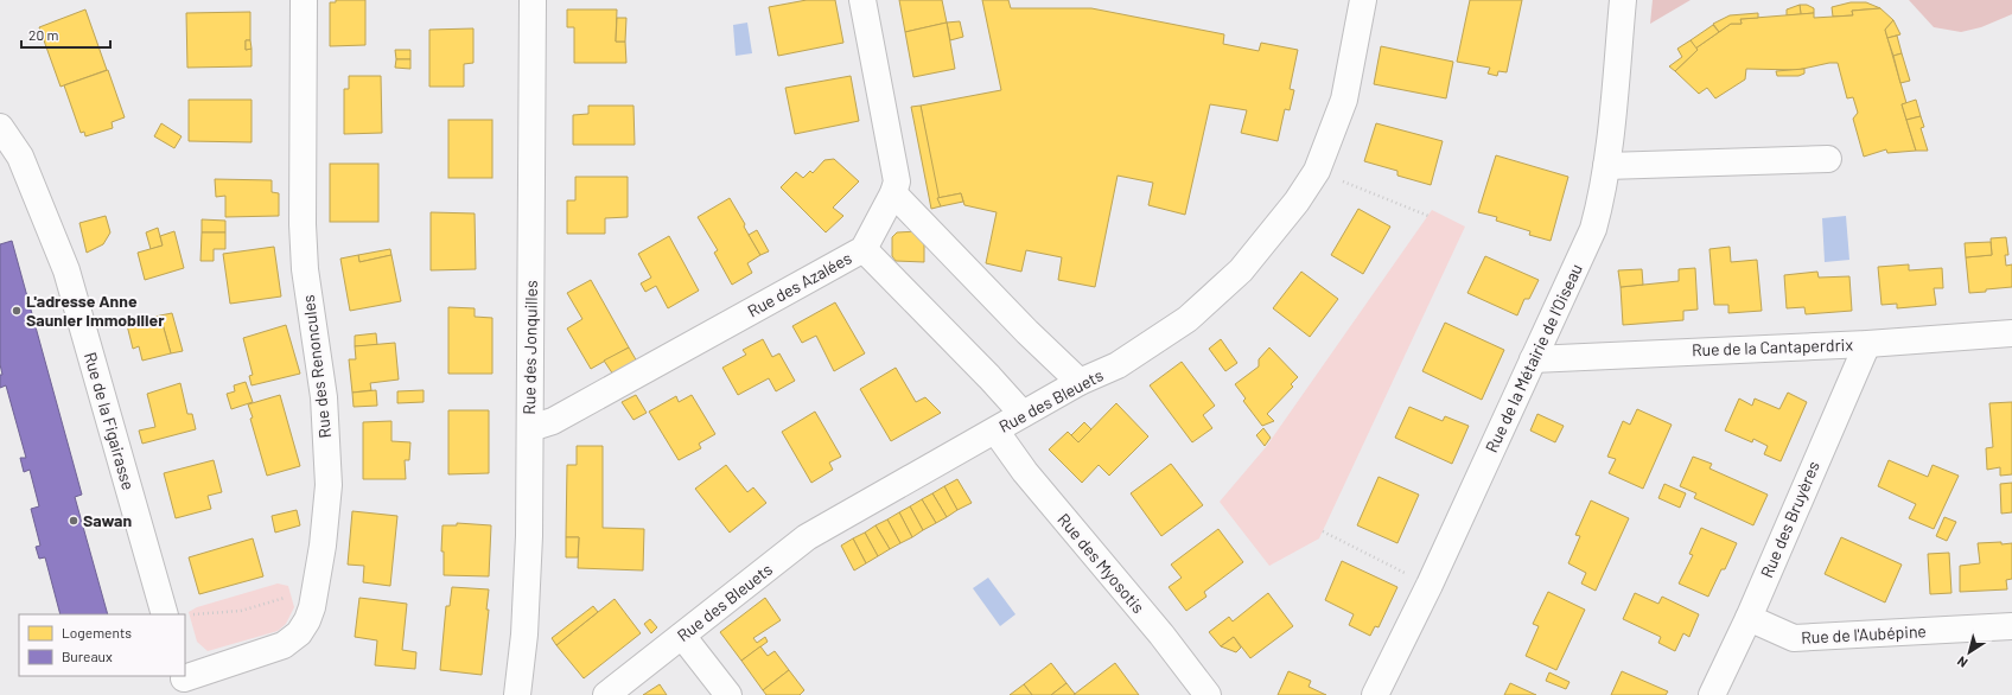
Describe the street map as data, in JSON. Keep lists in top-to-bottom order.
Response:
{
  "streets": {
    "street": [
      "Rue des Azalées",
      "Rue des Jonquilles",
      "Rue de la Cantaperdrix",
      "Rue de la Métairie de l'Oiseau",
      "Rue des Renoncules",
      "Rue des Bleuets",
      "Rue de la Figairasse",
      "Rue des Bruyères",
      "Rue des Myosotis",
      "Rue de l'Aubépine"
    ]
  },
  "crossings": [
    ["Rue des Azalées", "Rue des Jonquilles"],
    ["Rue de la Cantaperdrix", "Rue de la Métairie de l'Oiseau"],
    ["Rue de la Cantaperdrix", "Rue des Bruyères"],
    ["Rue des Bleuets", "Rue des Myosotis"],
    ["Rue des Bruyères", "Rue de l'Aubépine"]
  ],
  "places": ["L'adresse Anne Saunier Immobilier", "Sawan"],
  "legend": ["Logements", "Bureaux"],
  "scale_bar": "20 m",
  "north": "bottom left"
}
